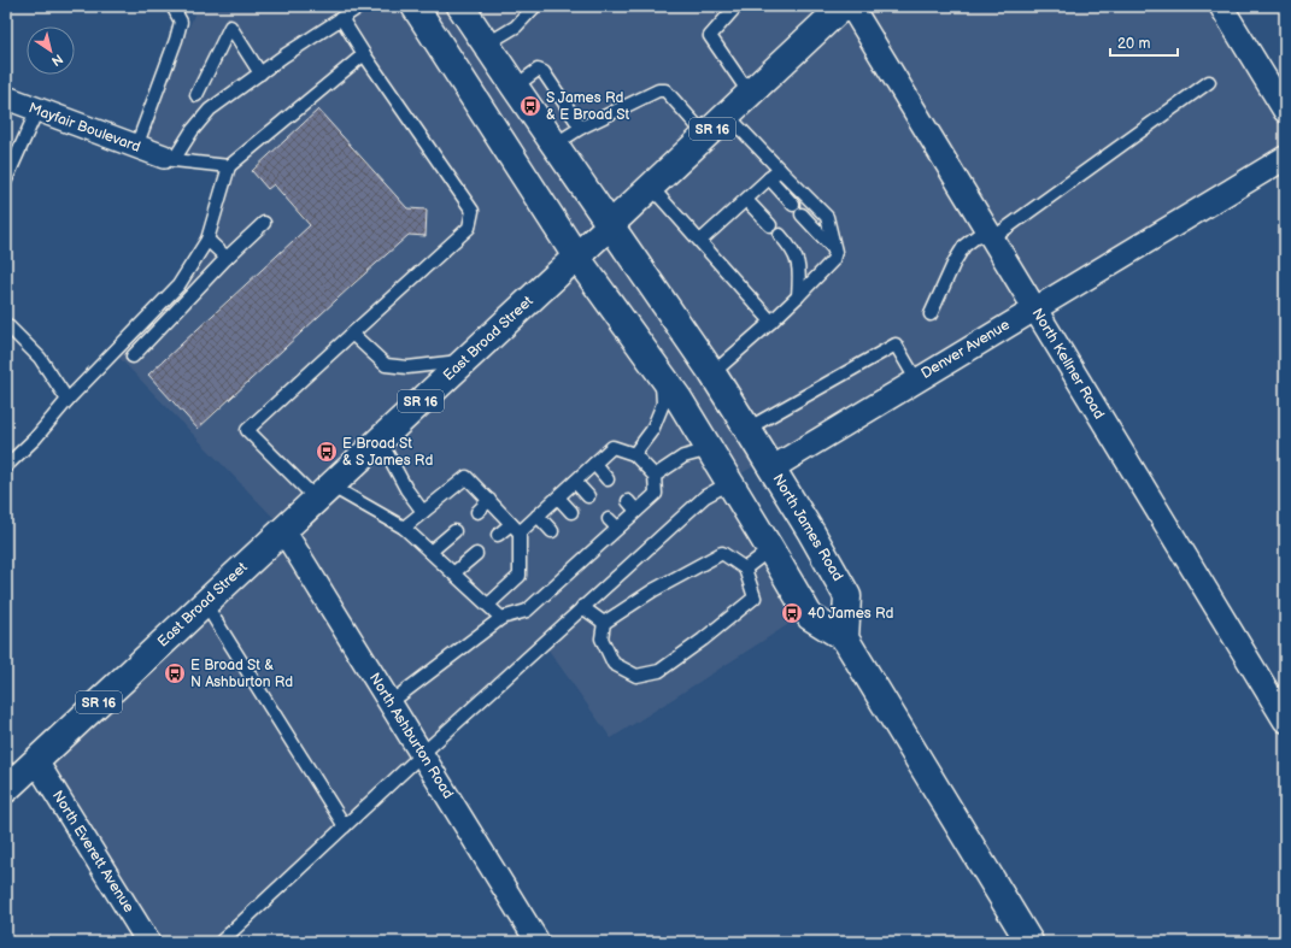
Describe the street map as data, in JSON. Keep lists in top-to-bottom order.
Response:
{
  "streets": {
    "main road": ["SR 16", "East Broad Street", "North James Road"],
    "street": [
      "Mayfair Boulevard",
      "Denver Avenue",
      "North Kellner Road",
      "North Ashburton Road",
      "North Everett Avenue"
    ]
  },
  "crossings": [
    ["East Broad Street", "North James Road"],
    ["East Broad Street", "North Ashburton Road"],
    ["East Broad Street", "North Everett Avenue"],
    ["Denver Avenue", "North Kellner Road"],
    ["Denver Avenue", "North James Road"]
  ],
  "places": {
    "bus stop": [
      "S James Rd & E Broad St",
      "E Broad St & S James Rd",
      "40 James Rd",
      "E Broad St & N Ashburton Rd"
    ]
  },
  "scale_bar": "20 m",
  "north": "bottom right"
}
